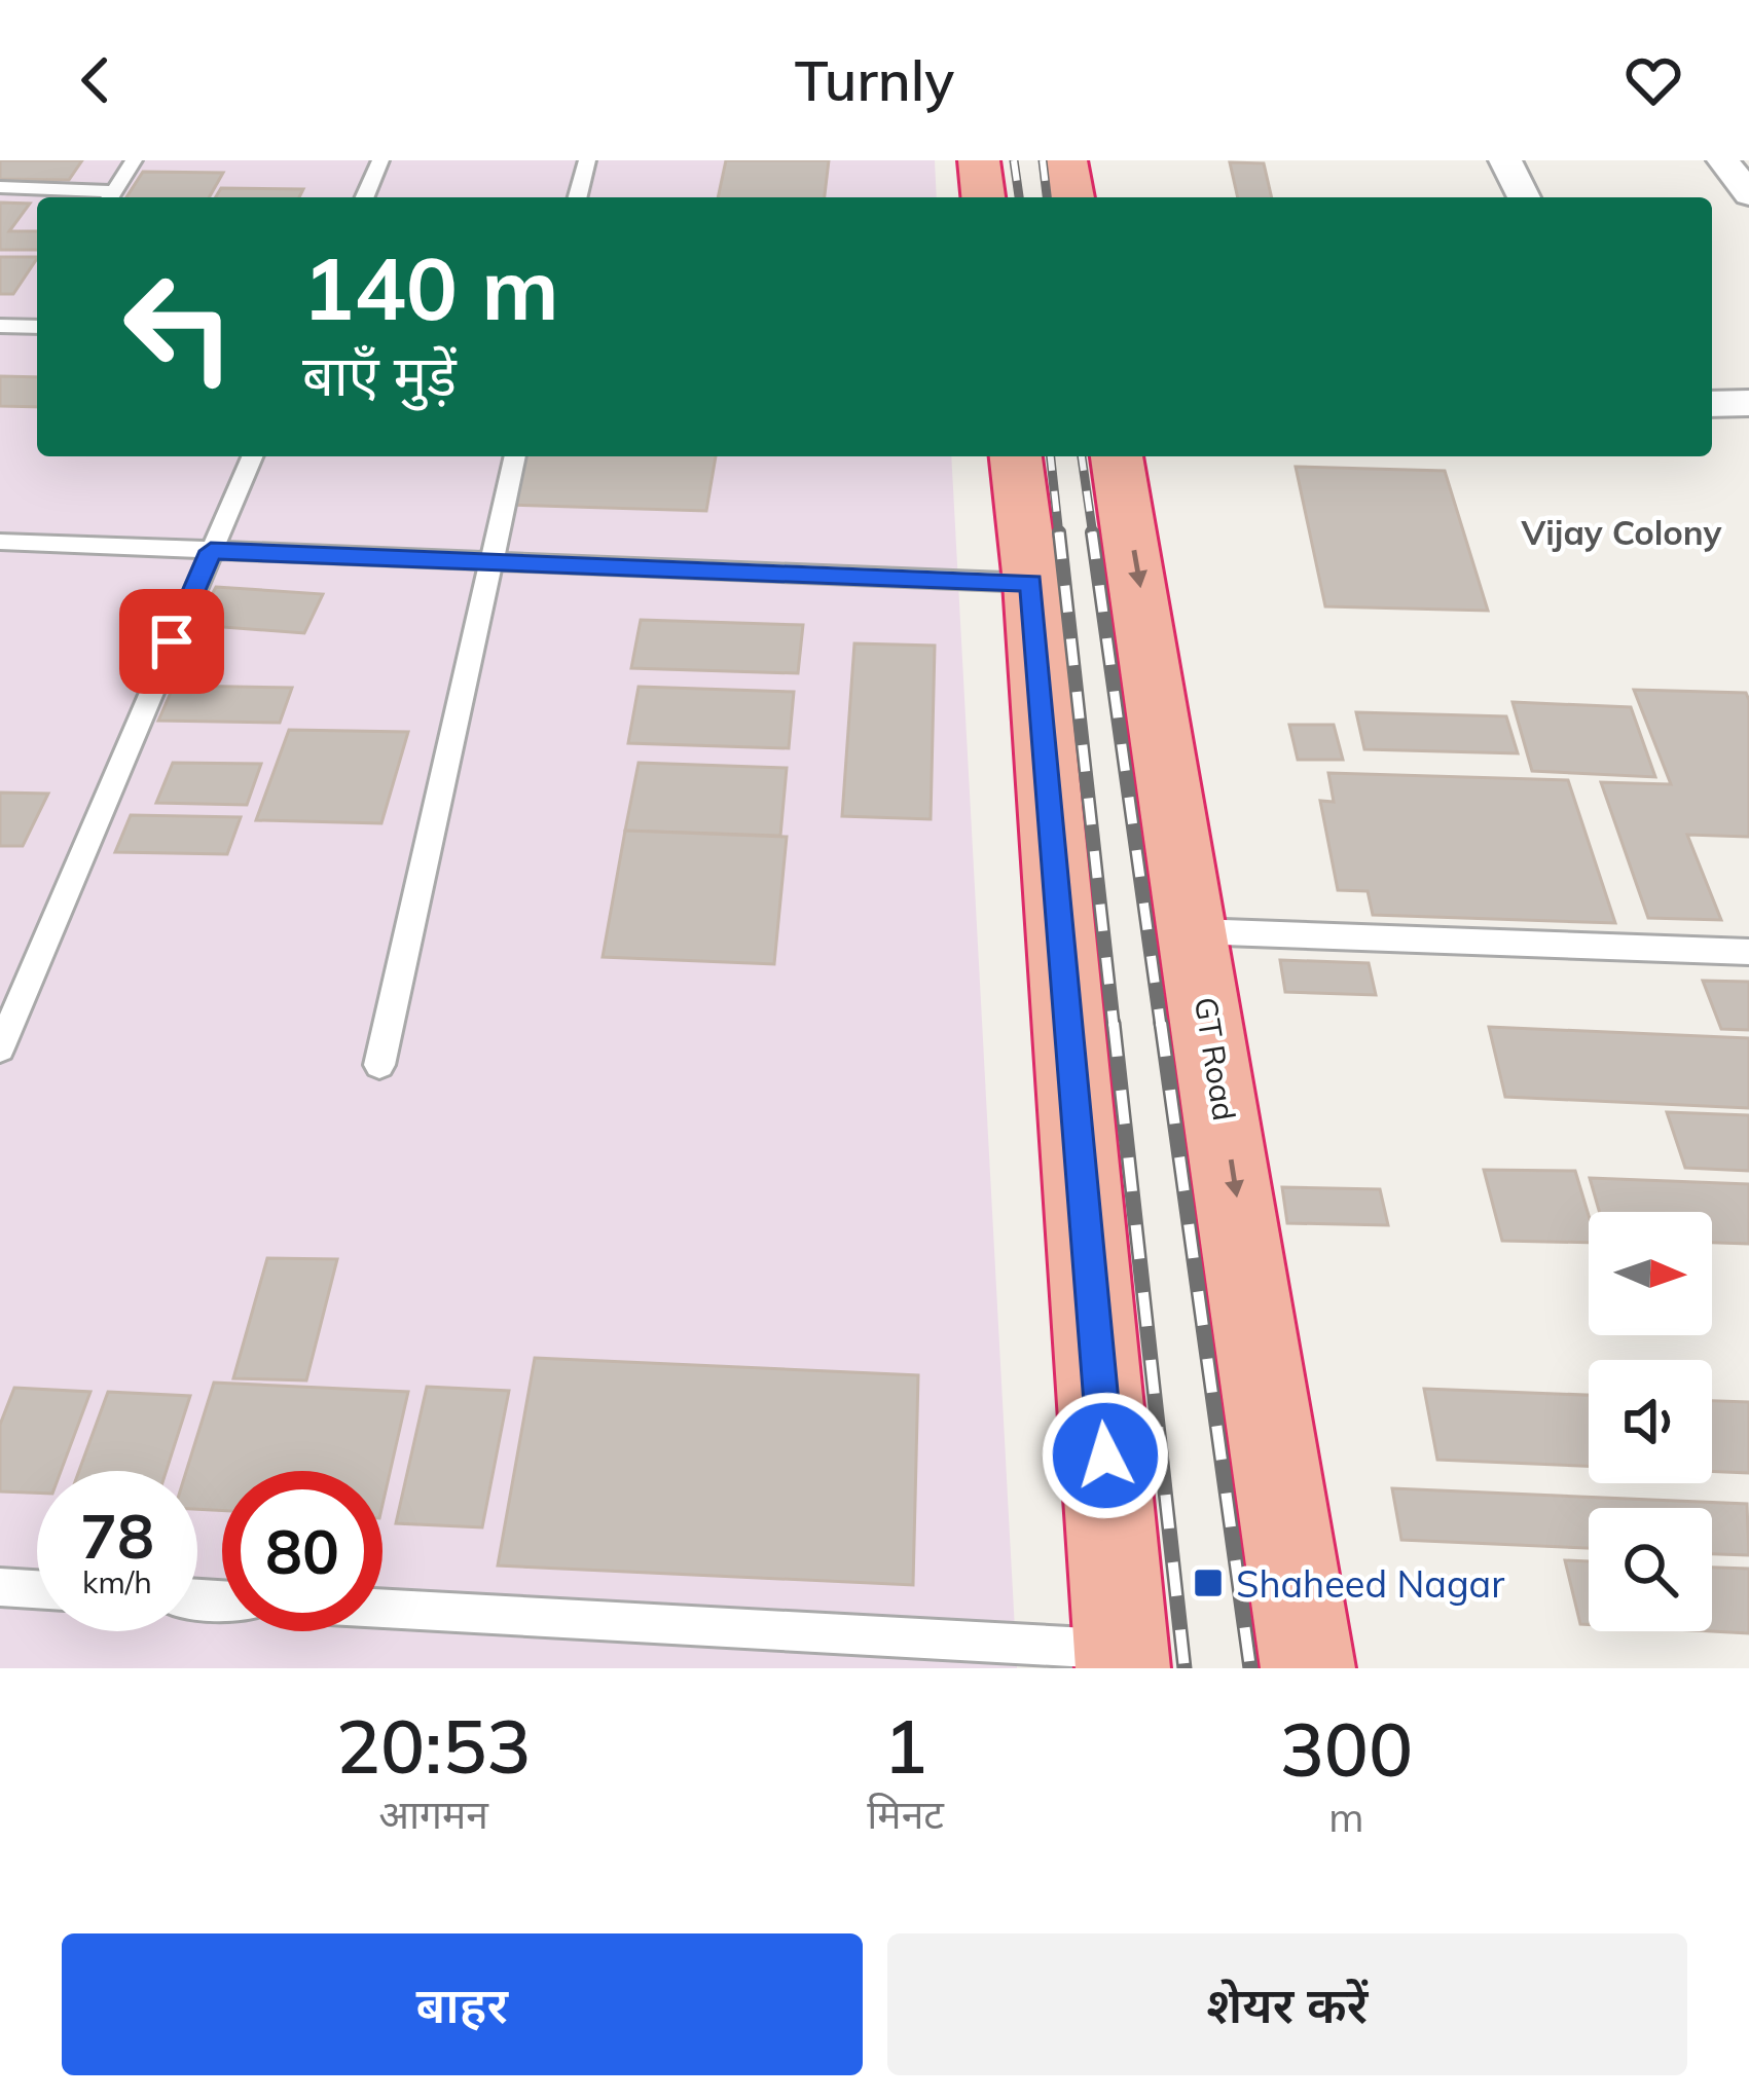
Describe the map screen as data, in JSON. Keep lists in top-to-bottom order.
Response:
{
  "streets": {
    "highway": ["GT Road"]
  },
  "districts": ["Vijay Colony"],
  "places": {
    "transit": ["Shaheed Nagar"]
  },
  "north": "right",
  "page": {
    "header": "Turnly",
    "turn": ["140 m", "बाएँ मुड़ें"],
    "speed": "78 km/h",
    "limit": "80",
    "eta": [
      "20:53",
      "आगमन",
      "1",
      "मिनट",
      "300",
      "m"
    ],
    "buttons": ["बाहर", "शेयर करें"]
  }
}
